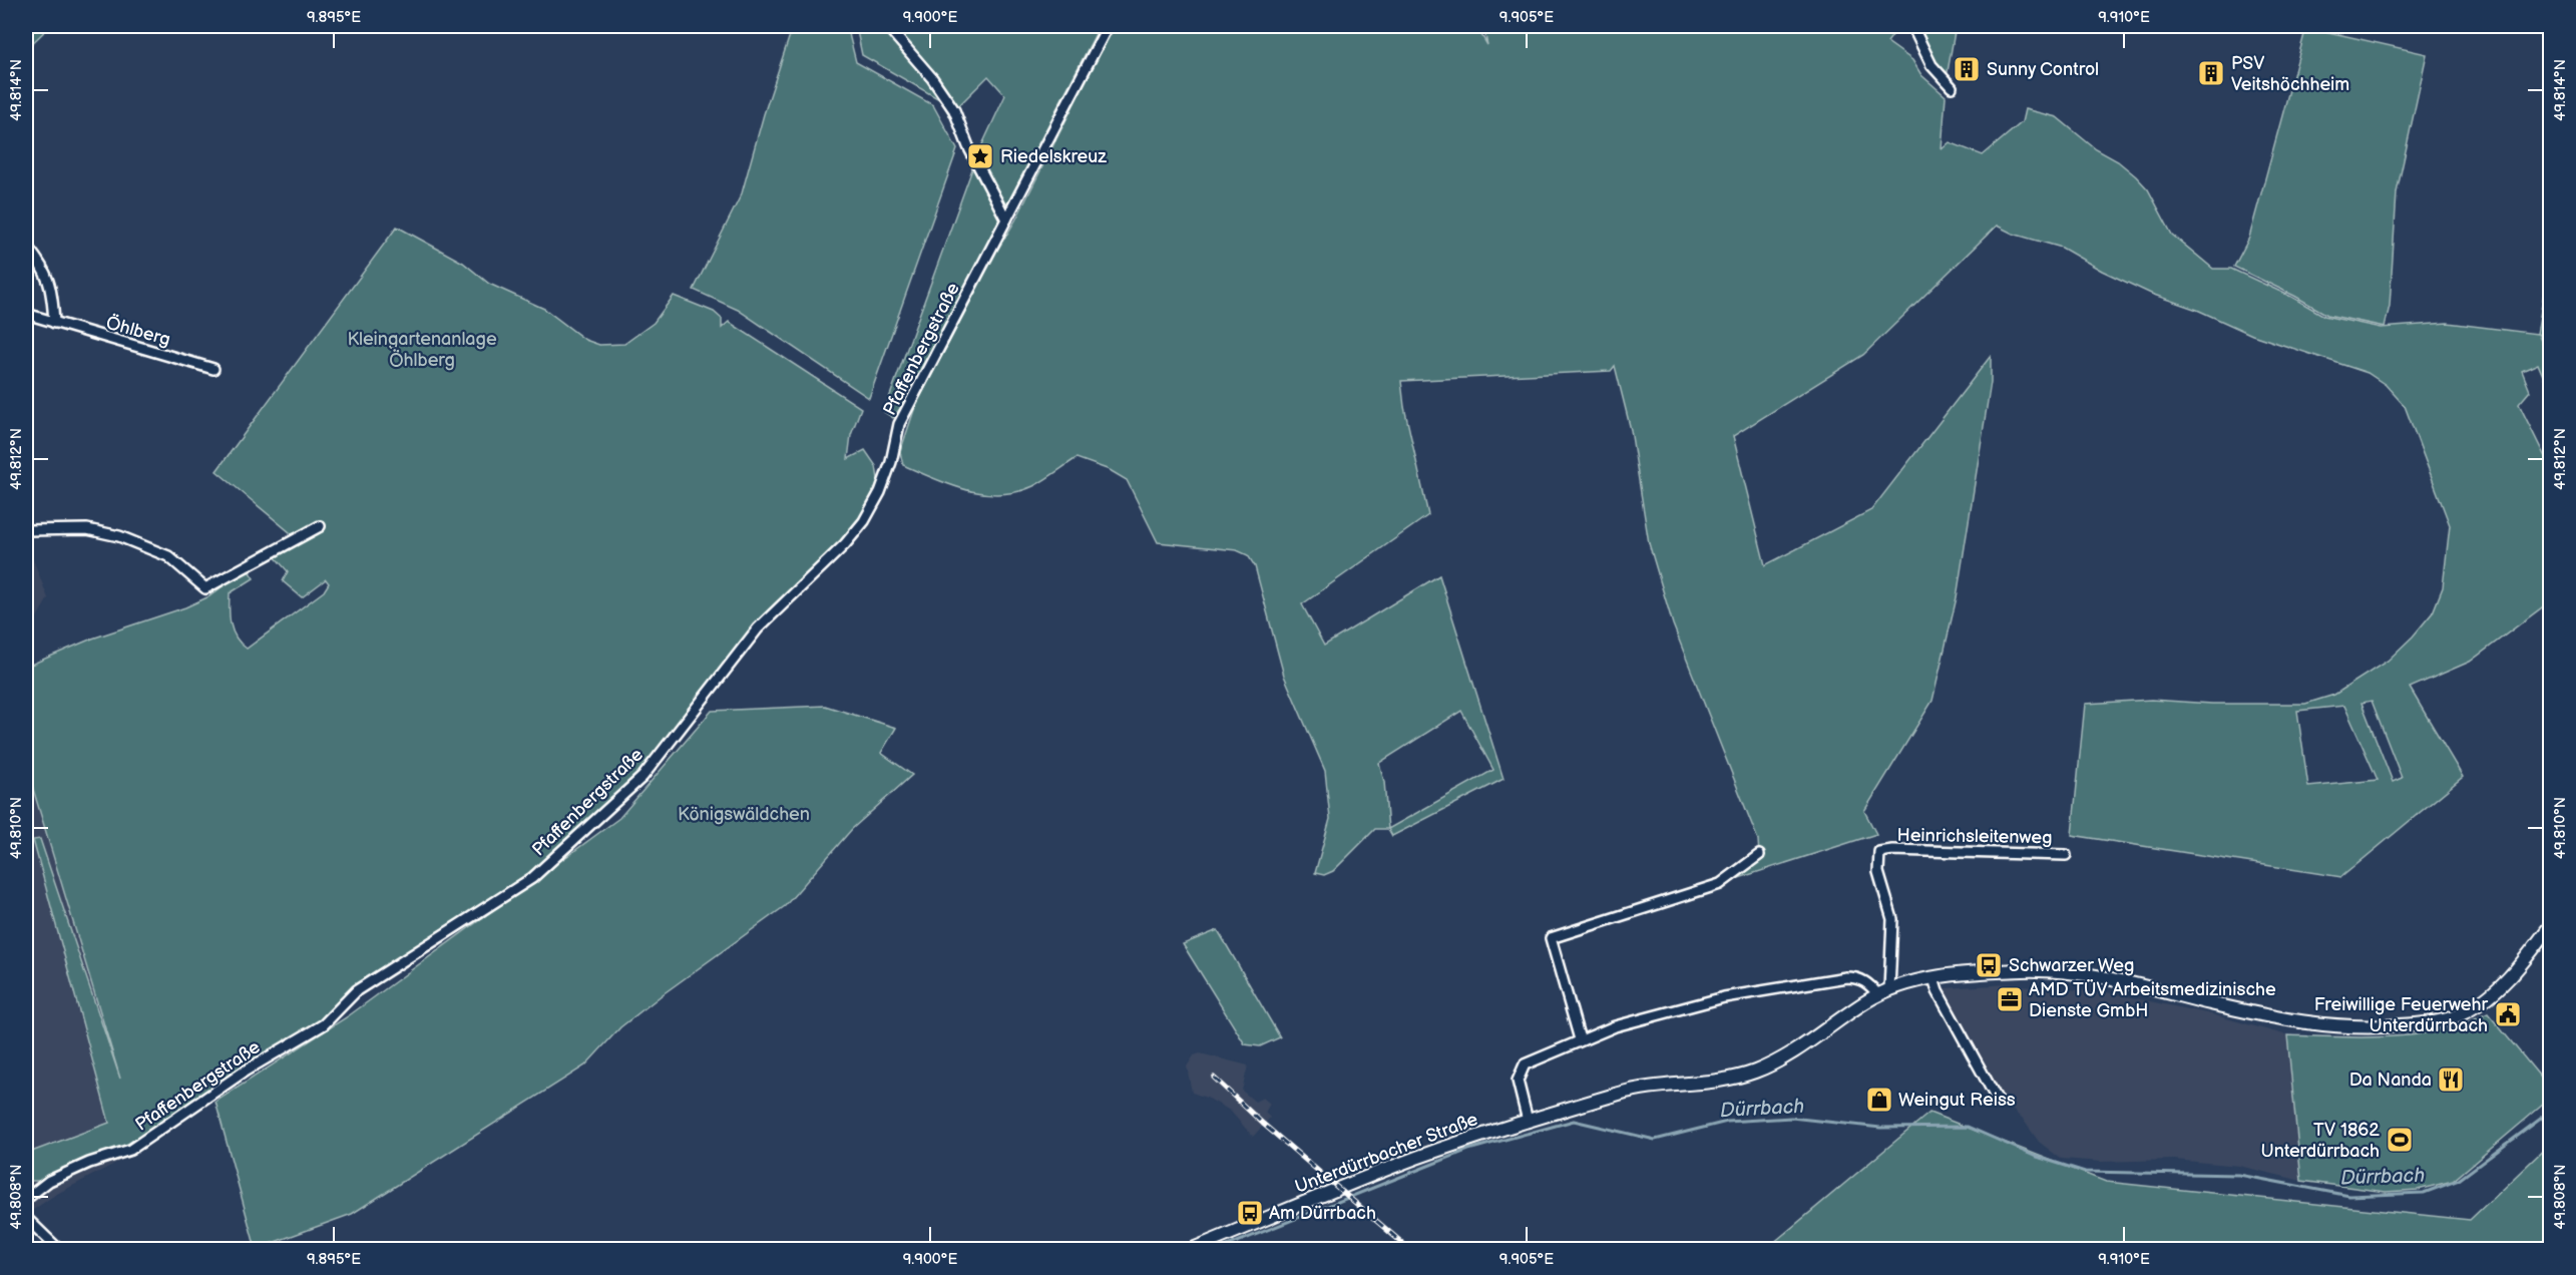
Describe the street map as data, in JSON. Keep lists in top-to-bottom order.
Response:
{
  "streets": {
    "street": [
      "Öhlberg",
      "Pfaffenbergstraße",
      "Heinrichsleitenweg",
      "Unterdürrbacher Straße"
    ]
  },
  "crossings": [
    ["Heinrichsleitenweg", "Unterdürrbacher Straße"]
  ],
  "water": ["Dürrbach"],
  "parks": ["Kleingartenanlage Öhlberg", "Königswäldchen"],
  "places": {
    "building": ["Sunny Control", "PSV Veitshöchheim"],
    "place": ["Riedelskreuz"],
    "bus stop": ["Schwarzer Weg", "Am Dürrbach"],
    "office": ["AMD TÜV Arbeitsmedizinische Dienste GmbH"],
    "public building": ["Freiwillige Feuerwehr Unterdürrbach"],
    "restaurant": ["Da Nanda"],
    "shop": ["Weingut Reiss"],
    "sports": ["TV 1862 Unterdürrbach"]
  },
  "coordinates": [
    "9.895°E",
    "9.900°E",
    "9.905°E",
    "9.910°E",
    "49.814°N",
    "49.812°N",
    "49.810°N",
    "49.808°N"
  ]
}
